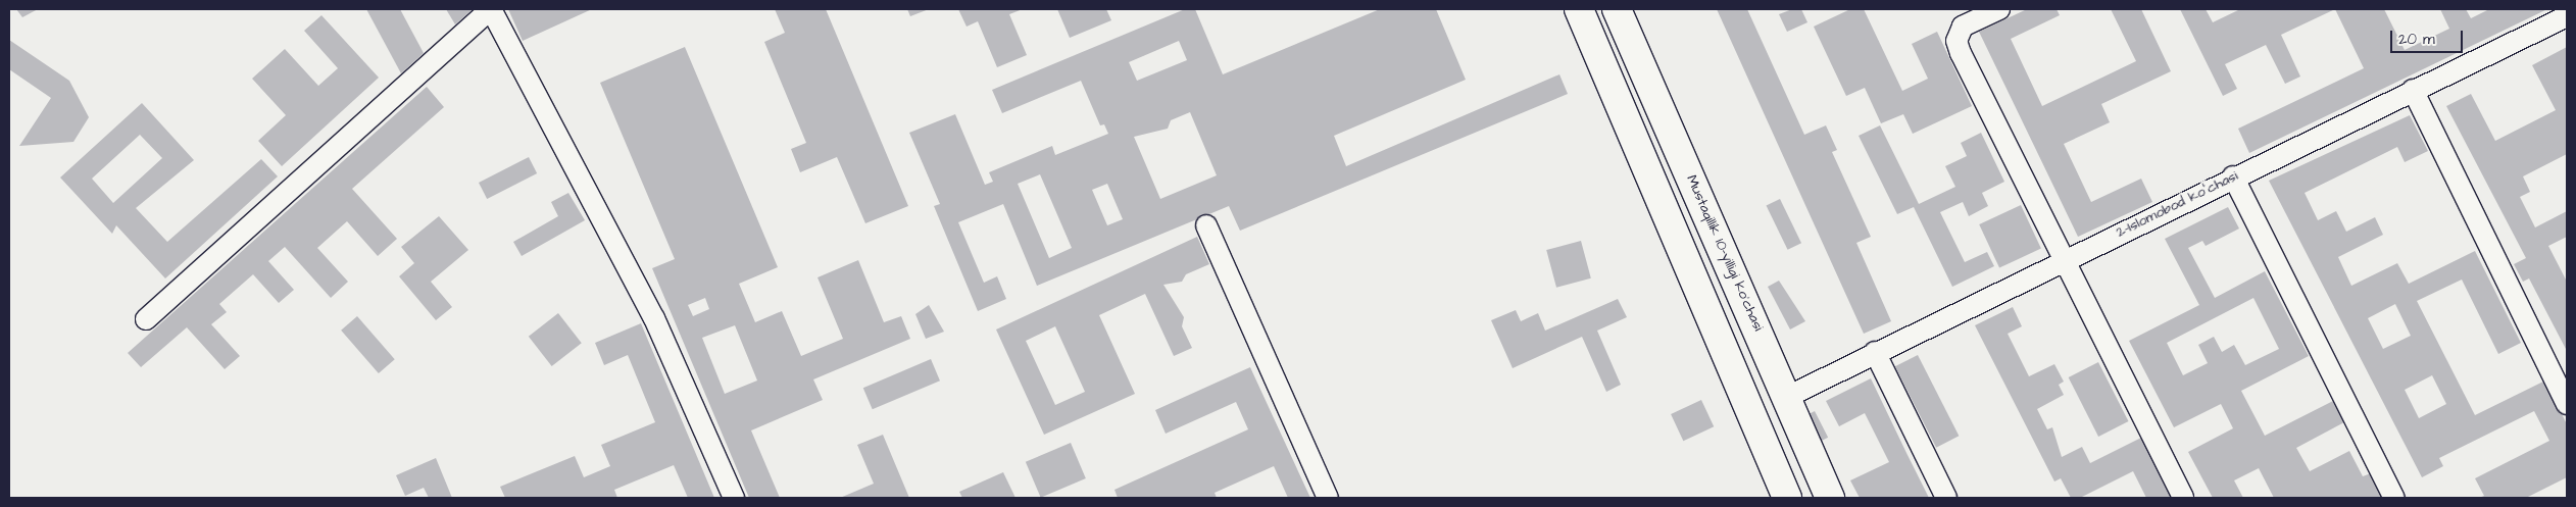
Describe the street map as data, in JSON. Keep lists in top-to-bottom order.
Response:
{
  "streets": {
    "main road": ["Mustaqillik 10-yilligi ko'chasi"],
    "street": ["2-Islomobod koʻchasi"]
  },
  "crossings": [
    ["2-Islomobod koʻchasi", "Mustaqillik 10-yilligi ko'chasi"]
  ],
  "scale_bar": "20 m"
}
